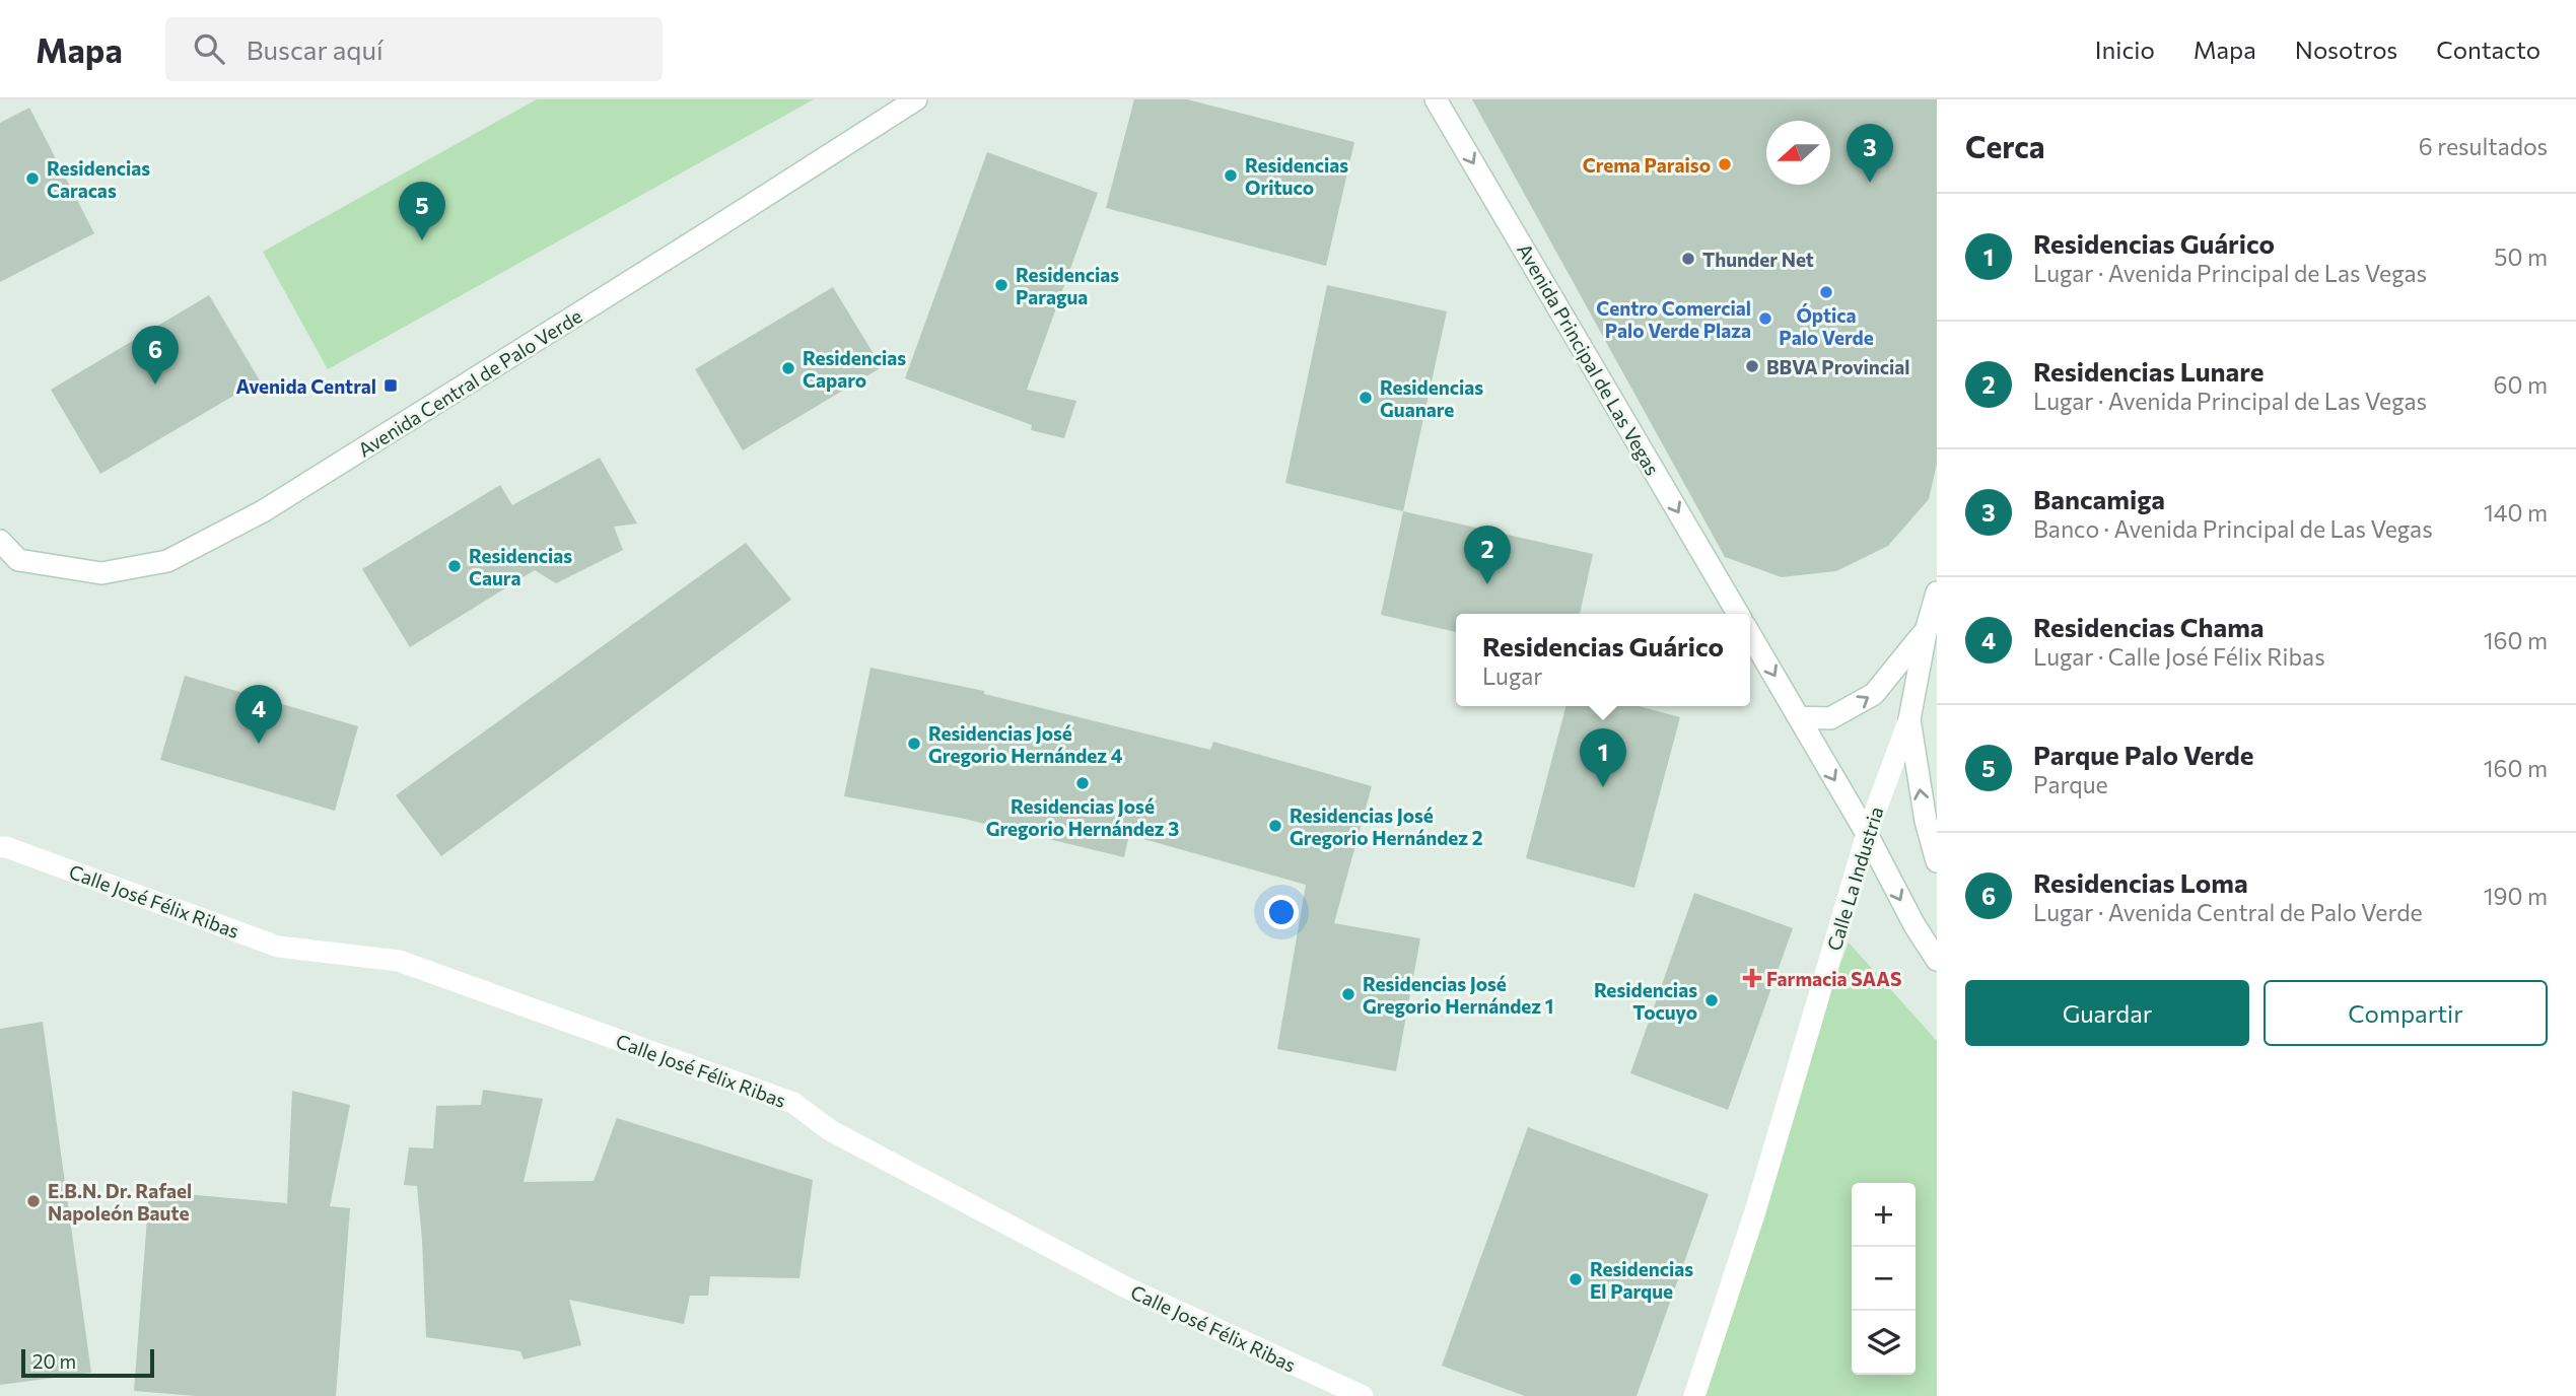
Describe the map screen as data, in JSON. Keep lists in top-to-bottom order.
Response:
{
  "streets": {
    "street": [
      "Avenida Principal de Las Vegas",
      "Avenida Central de Palo Verde",
      "Calle La Industria",
      "Calle José Félix Ribas"
    ]
  },
  "one_way": ["Avenida Principal de Las Vegas"],
  "places": {
    "other": [
      "Crema Paraiso",
      "Residencias Orituco",
      "Residencias Caracas",
      "Thunder Net",
      "Residencias Paragua",
      "Óptica Palo Verde",
      "Centro Comercial Palo Verde Plaza",
      "BBVA Provincial",
      "Residencias Caparo",
      "Residencias Guanare",
      "Residencias Caura",
      "Residencias José Gregorio Hernández 4",
      "Residencias José Gregorio Hernández 3",
      "Residencias José Gregorio Hernández 2",
      "Residencias José Gregorio Hernández 1",
      "Residencias Tocuyo",
      "E.B.N. Dr. Rafael Napoleón Baute",
      "Residencias El Parque"
    ],
    "transit": ["Avenida Central"],
    "health": ["Farmacia SAAS"]
  },
  "scale_bar": "20 m",
  "north": "left",
  "page": {
    "header": "Mapa",
    "search": "Buscar aquí",
    "nav": [
      "Inicio",
      "Mapa",
      "Nosotros",
      "Contacto"
    ],
    "heading": ["Cerca", "6 resultados"],
    "pins": [
      "3",
      "5",
      "6",
      "2",
      "4",
      "1"
    ],
    "list": [
      {
        "mark": "1",
        "name": "Residencias Guárico",
        "note": "Lugar · Avenida Principal de Las Vegas",
        "value": "50 m"
      },
      {
        "mark": "2",
        "name": "Residencias Lunare",
        "note": "Lugar · Avenida Principal de Las Vegas",
        "value": "60 m"
      },
      {
        "mark": "3",
        "name": "Bancamiga",
        "note": "Banco · Avenida Principal de Las Vegas",
        "value": "140 m"
      },
      {
        "mark": "4",
        "name": "Residencias Chama",
        "note": "Lugar · Calle José Félix Ribas",
        "value": "160 m"
      },
      {
        "mark": "5",
        "name": "Parque Palo Verde",
        "note": "Parque",
        "value": "160 m"
      },
      {
        "mark": "6",
        "name": "Residencias Loma",
        "note": "Lugar · Avenida Central de Palo Verde",
        "value": "190 m"
      }
    ],
    "popup": ["Residencias Guárico", "Lugar"],
    "buttons": ["Guardar", "Compartir"],
    "map_buttons": ["+", "−"],
    "scale": "20 m"
  }
}
